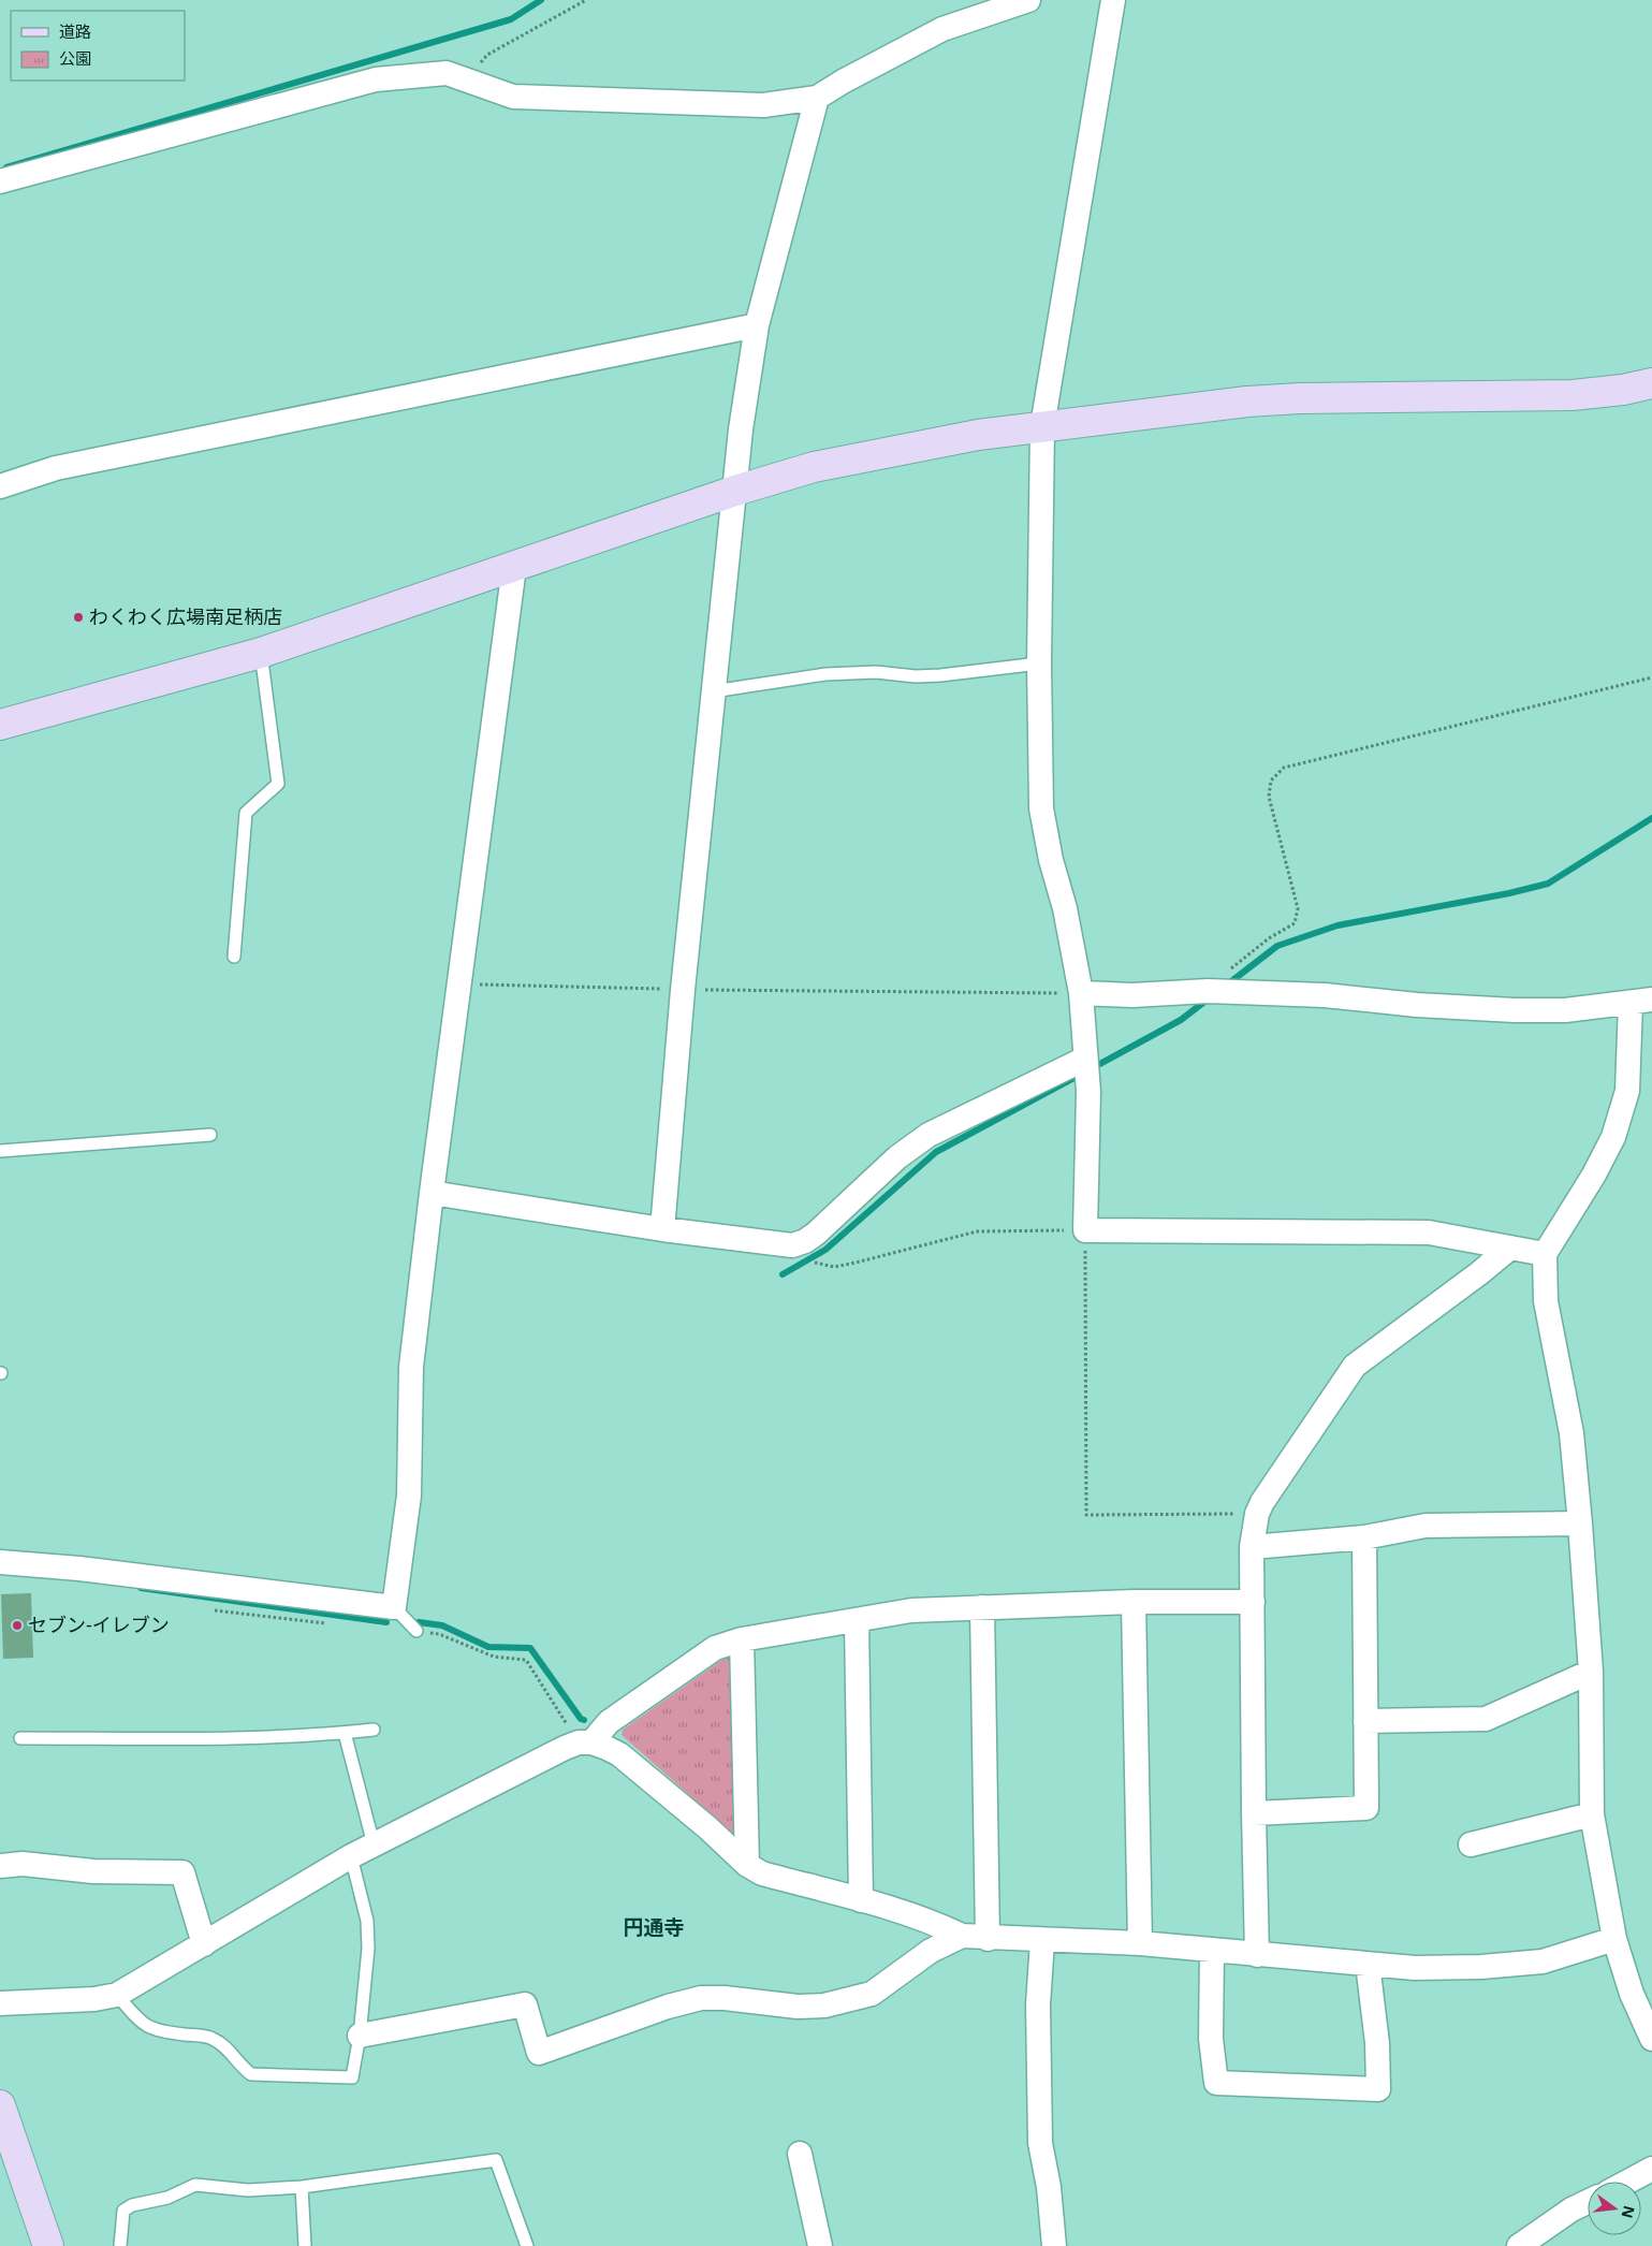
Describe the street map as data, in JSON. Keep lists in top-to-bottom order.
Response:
{
  "districts": ["円通寺"],
  "places": ["わくわく広場南足柄店", "セブン-イレブン"],
  "legend": ["道路", "公園"],
  "north": "right"
}
